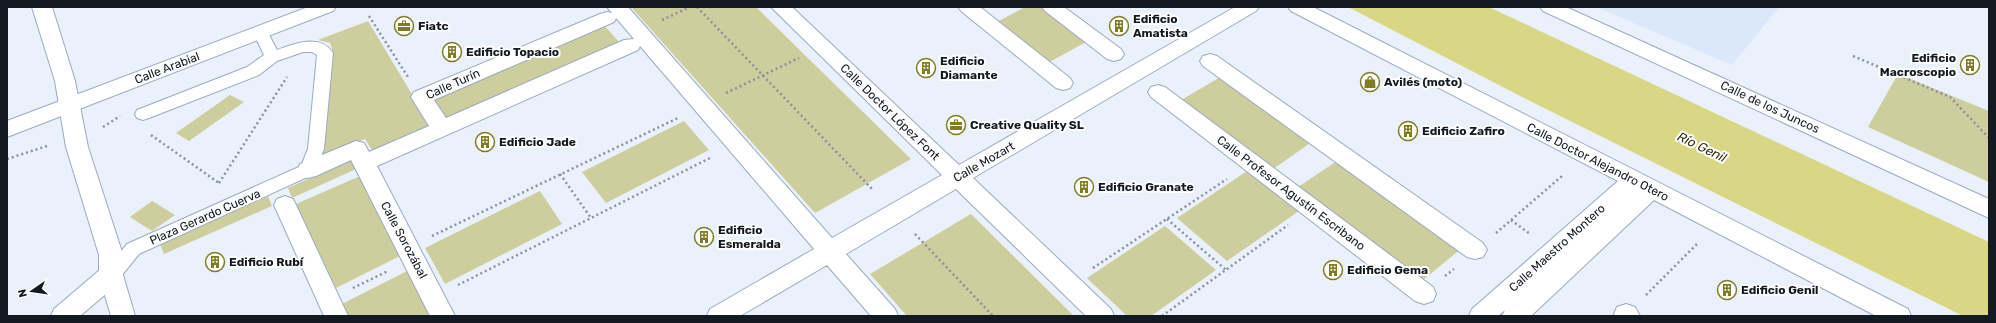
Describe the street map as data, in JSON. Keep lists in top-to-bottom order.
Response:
{
  "streets": {
    "street": [
      "Calle Arabial",
      "Calle Turín",
      "Calle de los Juncos",
      "Calle Doctor López Font",
      "Calle Mozart",
      "Calle Doctor Alejandro Otero",
      "Calle Profesor Agustín Escribano",
      "Plaza Gerardo Cuerva",
      "Calle Sorozábal",
      "Calle Maestro Montero"
    ]
  },
  "crossings": [
    ["Calle Doctor López Font", "Calle Mozart"],
    ["Calle Doctor Alejandro Otero", "Calle Maestro Montero"]
  ],
  "water": ["Río Genil"],
  "places": {
    "office": ["Fiatc", "Creative Quality SL"],
    "building": [
      "Edificio Amatista",
      "Edificio Topacio",
      "Edificio Macroscopio",
      "Edificio Diamante",
      "Edificio Zafiro",
      "Edificio Jade",
      "Edificio Granate",
      "Edificio Esmeralda",
      "Edificio Rubí",
      "Edificio Gema",
      "Edificio Genil"
    ],
    "shop": ["Avilés (moto)"]
  },
  "north": "left"
}
